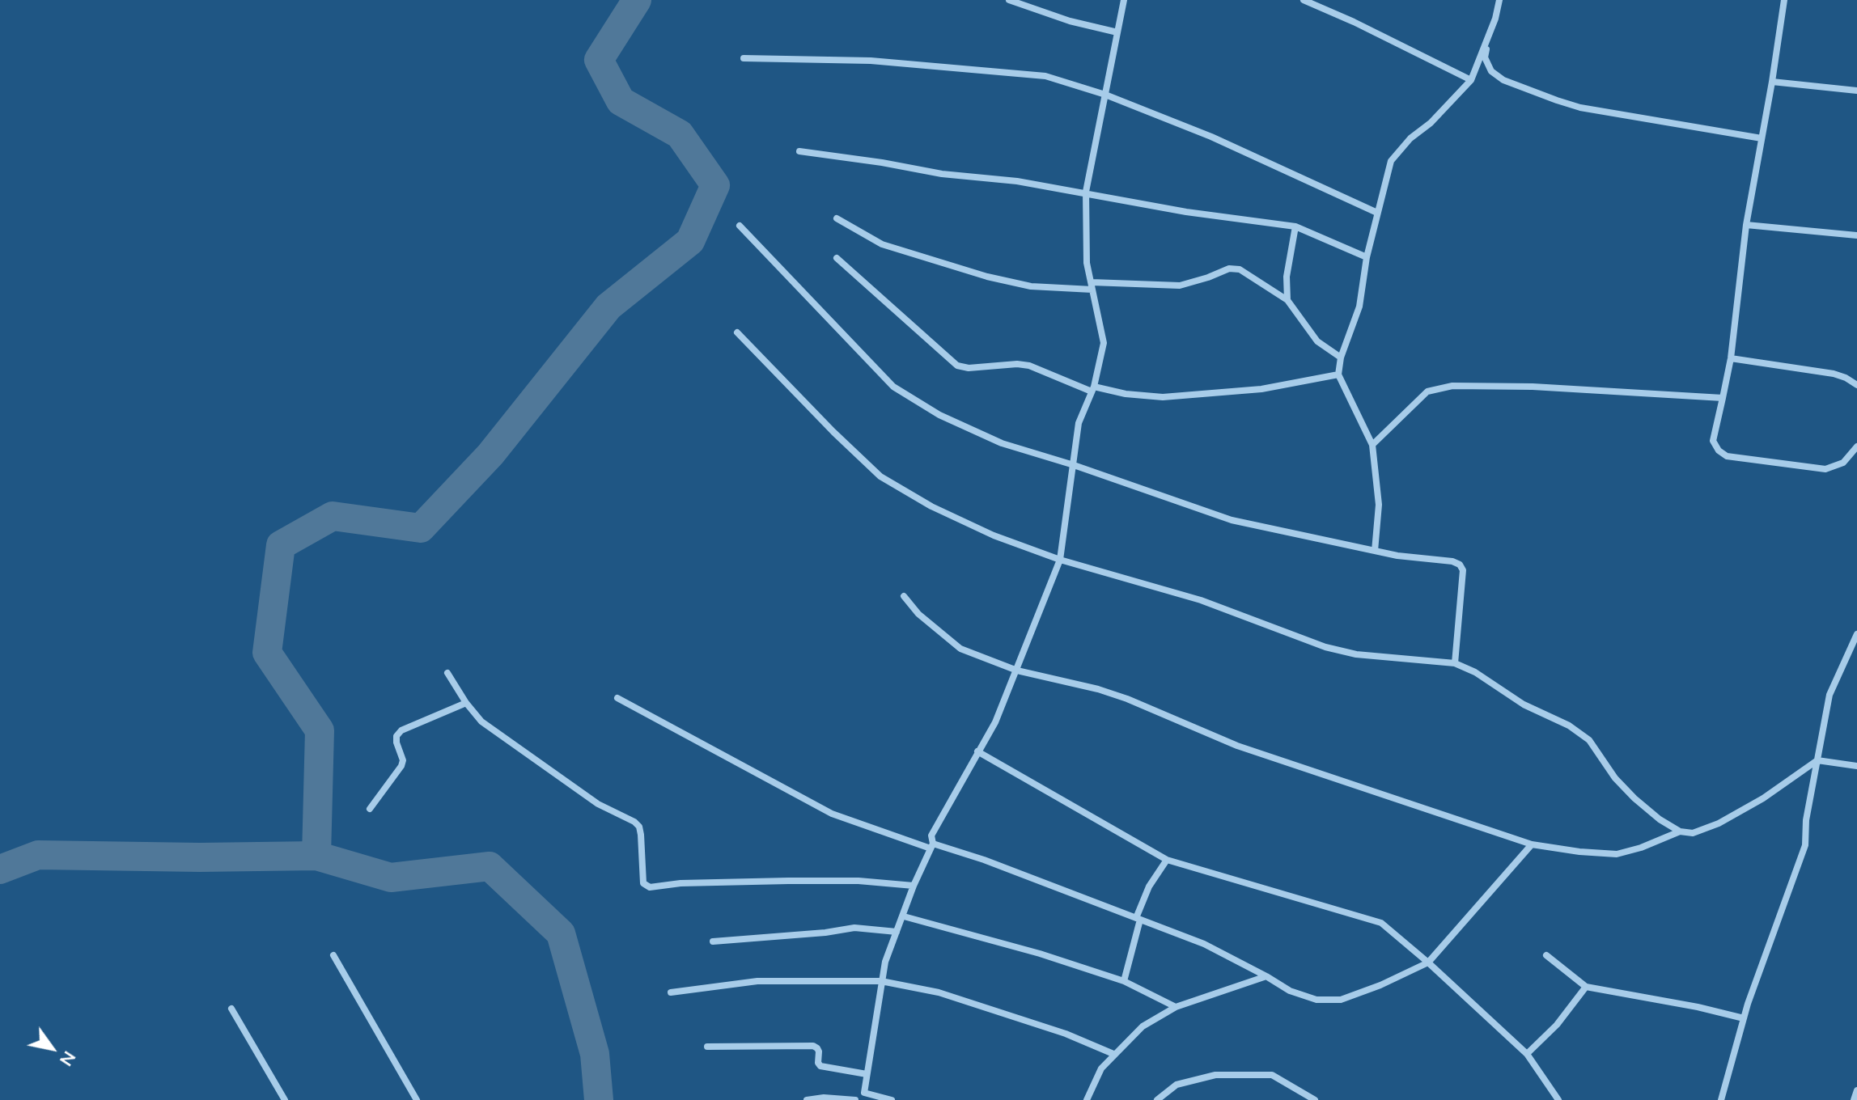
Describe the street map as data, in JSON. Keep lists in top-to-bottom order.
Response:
{
  "north": "bottom right"
}
